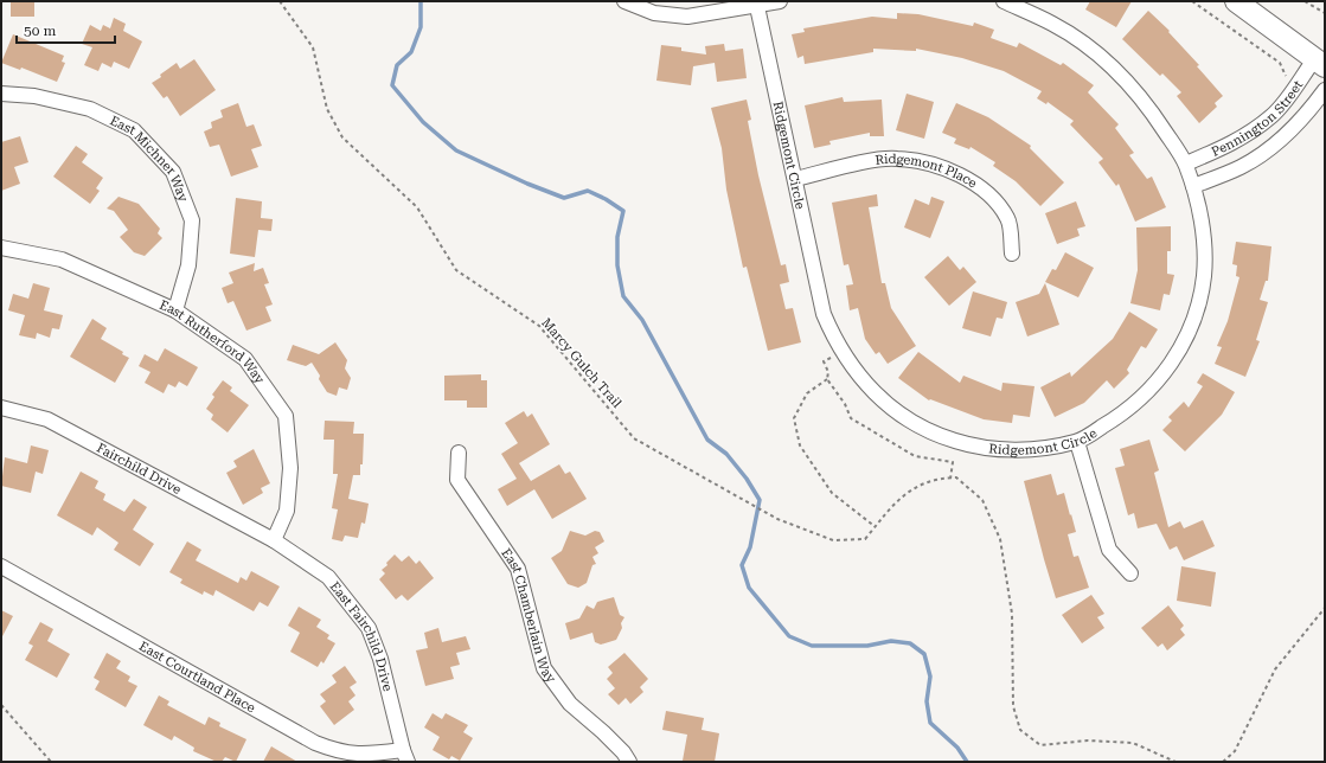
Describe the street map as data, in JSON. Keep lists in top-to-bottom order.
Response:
{
  "streets": {
    "street": [
      "Pennington Street",
      "Ridgemont Circle",
      "East Michner Way",
      "Ridgemont Place",
      "East Rutherford Way",
      "Fairchild Drive",
      "East Chamberlain Way",
      "East Fairchild Drive",
      "East Courtland Place"
    ],
    "path": ["Marcy Gulch Trail"]
  },
  "crossings": [
    ["Pennington Street", "Ridgemont Circle"],
    ["Ridgemont Circle", "Ridgemont Place"],
    ["East Michner Way", "East Rutherford Way"],
    ["East Rutherford Way", "Fairchild Drive"],
    ["East Rutherford Way", "East Fairchild Drive"],
    ["Fairchild Drive", "East Fairchild Drive"],
    ["East Fairchild Drive", "East Courtland Place"]
  ],
  "scale_bar": "50 m"
}
